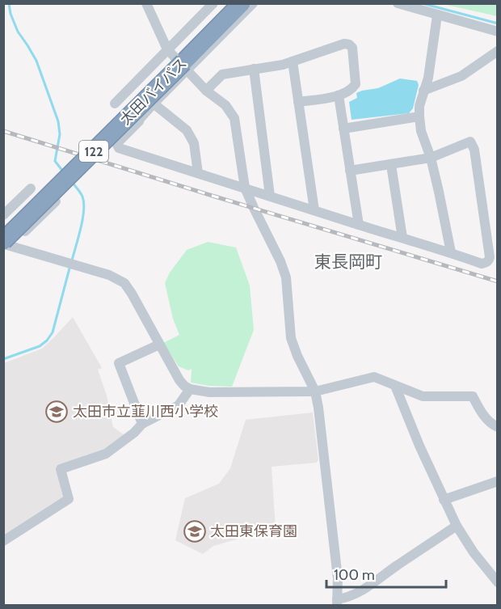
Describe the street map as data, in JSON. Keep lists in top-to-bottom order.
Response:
{
  "streets": {
    "highway": ["太田バイパス", "122"]
  },
  "districts": ["東長岡町"],
  "places": {
    "school or university": ["太田市立韮川西小学校", "太田東保育園"]
  },
  "scale_bar": "100 m"
}
